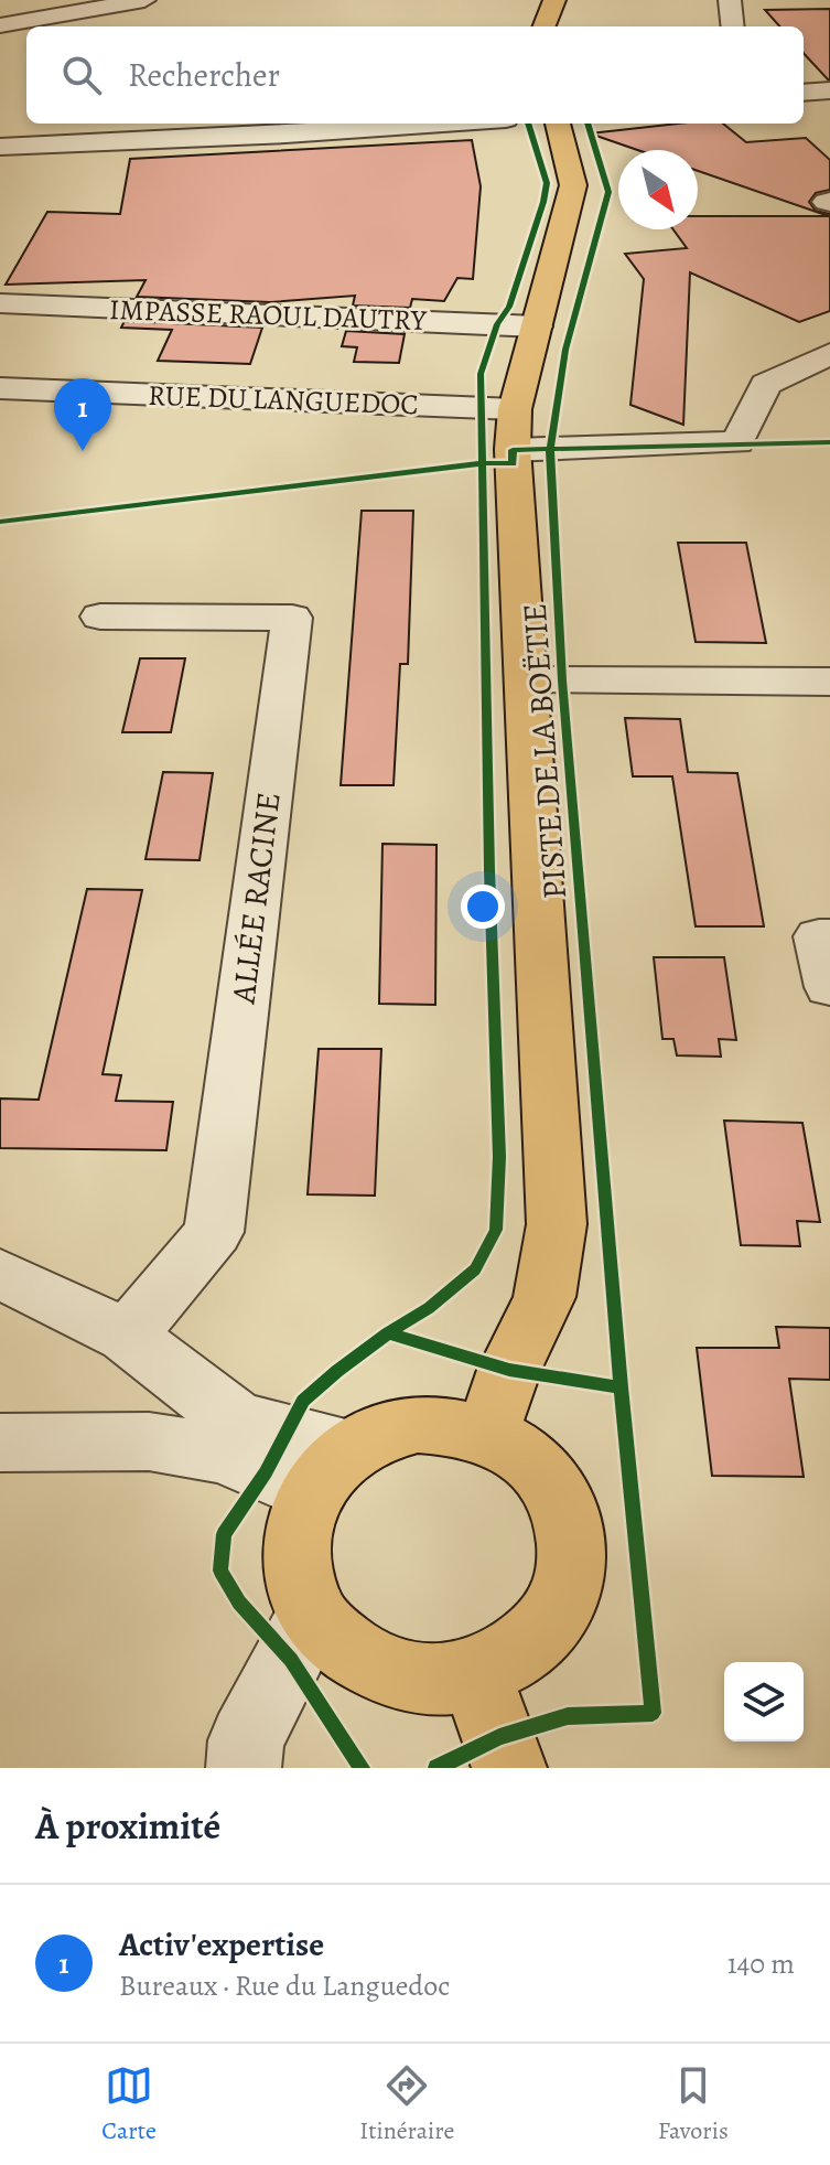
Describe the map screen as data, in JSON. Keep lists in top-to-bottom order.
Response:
{
  "streets": {
    "street": ["IMPASSE RAOUL DAUTRY", "RUE DU LANGUEDOC", "ALLÉE RACINE"],
    "cycle path": ["PISTE DE LA BOËTIE"]
  },
  "north": "bottom right",
  "page": {
    "search": "Rechercher",
    "pins": "1",
    "heading": "À proximité",
    "list": [
      {
        "mark": "1",
        "name": "Activ'expertise",
        "note": "Bureaux · Rue du Languedoc",
        "value": "140 m"
      }
    ],
    "nav": ["Carte", "Itinéraire", "Favoris"]
  }
}
